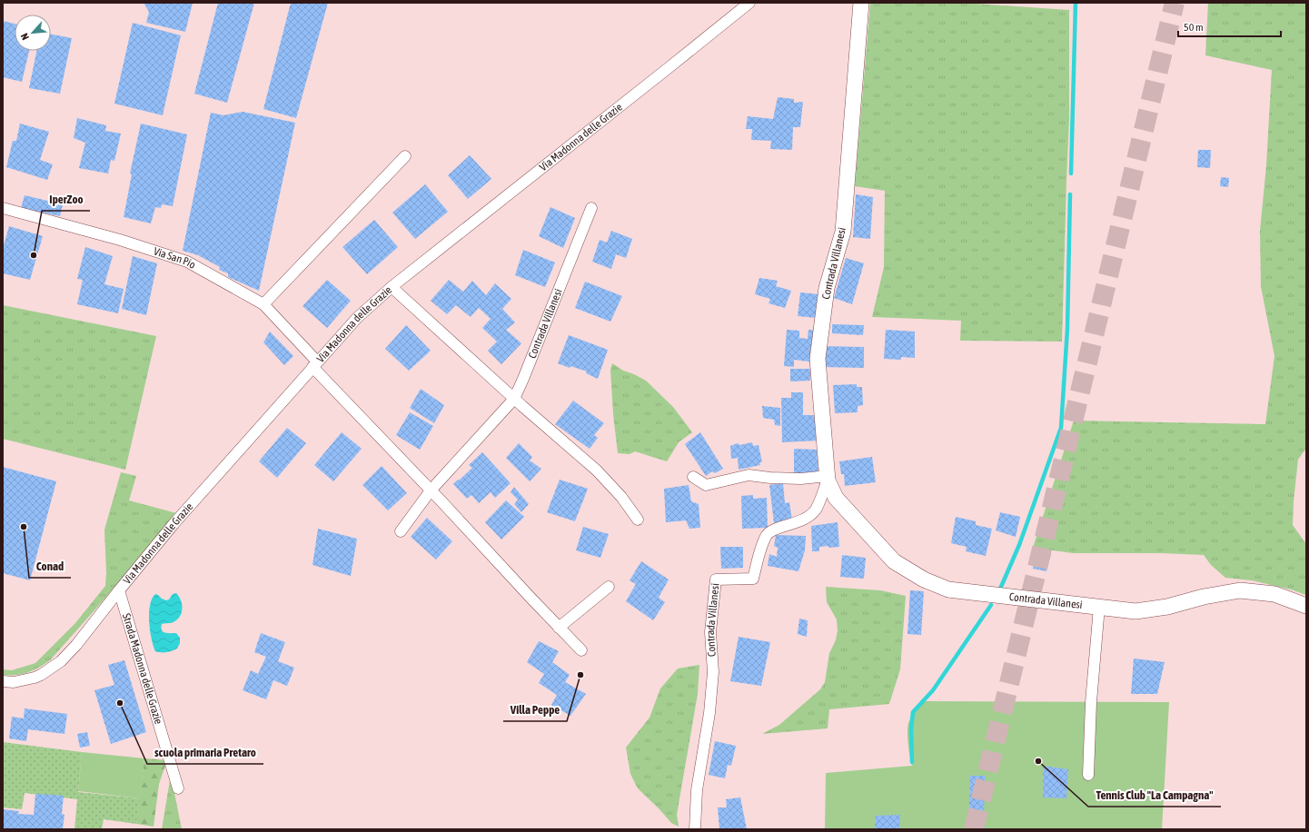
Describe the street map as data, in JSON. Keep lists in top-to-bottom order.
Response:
{
  "streets": {
    "street": [
      "Via Madonna delle Grazie",
      "Via San Pio",
      "Contrada Villanesi",
      "Strada Madonna delle Grazie"
    ]
  },
  "crossings": [
    ["Via Madonna delle Grazie", "Via San Pio"],
    ["Via Madonna delle Grazie", "Strada Madonna delle Grazie"]
  ],
  "places": [
    "IperZoo",
    "Conad",
    "Villa Peppe",
    "scuola primaria Pretaro",
    "Tennis Club \"La Campagna\""
  ],
  "scale_bar": "50 m",
  "north": "bottom left"
}
